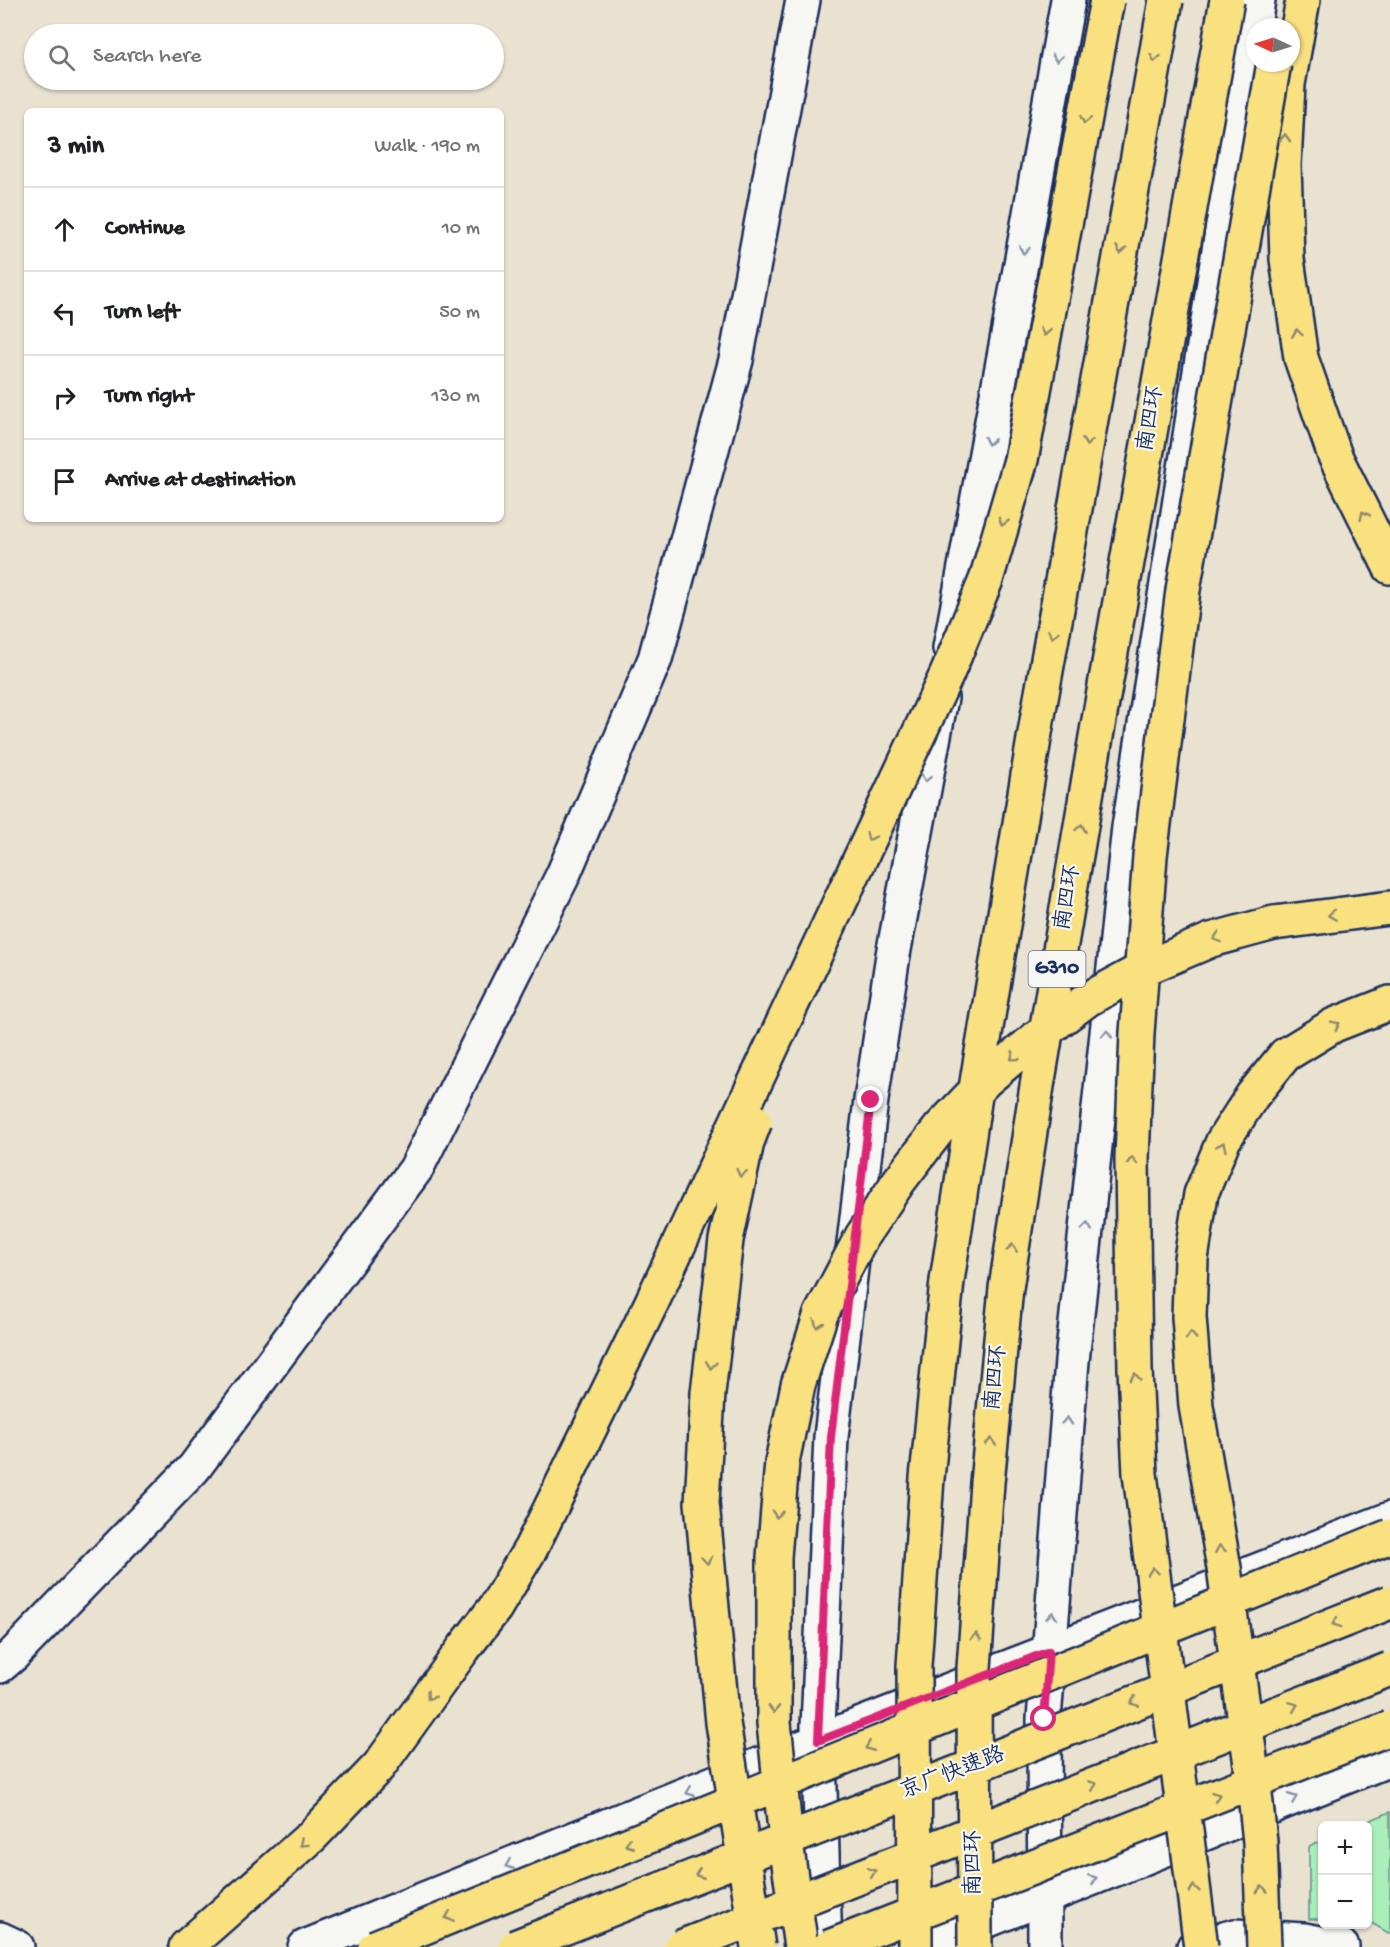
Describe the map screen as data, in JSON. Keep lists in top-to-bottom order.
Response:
{
  "streets": {
    "highway": ["南四环", "G310", "京广快速路"]
  },
  "north": "left",
  "page": {
    "search": "Search here",
    "heading": ["3 min", "Walk · 190 m"],
    "list": [
      ["Continue", "10 m"],
      ["Turn left", "50 m"],
      ["Turn right", "130 m"],
      "Arrive at destination"
    ],
    "map_buttons": ["+", "−"]
  }
}
